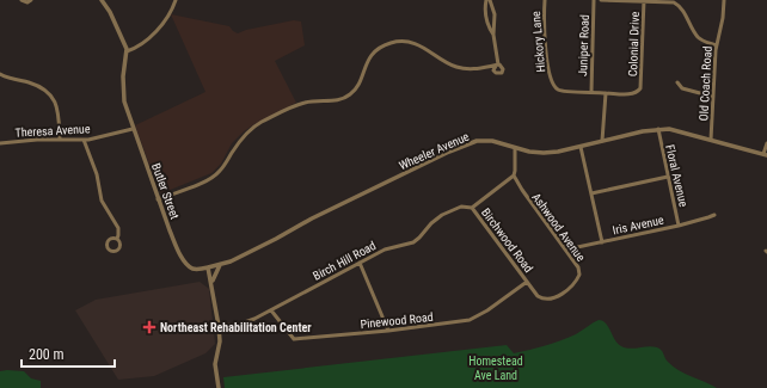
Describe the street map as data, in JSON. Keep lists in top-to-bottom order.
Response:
{
  "streets": {
    "street": [
      "Hickory Lane",
      "Colonial Drive",
      "Juniper Road",
      "Old Coach Road",
      "Theresa Avenue",
      "Wheeler Avenue",
      "Floral Avenue",
      "Butler Street",
      "Iris Avenue",
      "Ashwood Avenue",
      "Birchwood Road",
      "Birch Hill Road",
      "Pinewood Road"
    ]
  },
  "crossings": [
    ["Hickory Lane", "Colonial Drive"],
    ["Hickory Lane", "Juniper Road"],
    ["Old Coach Road", "Wheeler Avenue"],
    ["Theresa Avenue", "Butler Street"],
    ["Wheeler Avenue", "Floral Avenue"],
    ["Wheeler Avenue", "Butler Street"],
    ["Floral Avenue", "Iris Avenue"],
    ["Iris Avenue", "Ashwood Avenue"],
    ["Ashwood Avenue", "Birchwood Road"],
    ["Birchwood Road", "Birch Hill Road"],
    ["Birchwood Road", "Pinewood Road"],
    ["Birch Hill Road", "Pinewood Road"]
  ],
  "parks": ["Homestead Ave Land"],
  "places": {
    "health": ["Northeast Rehabilitation Center"]
  },
  "scale_bar": "200 m"
}
